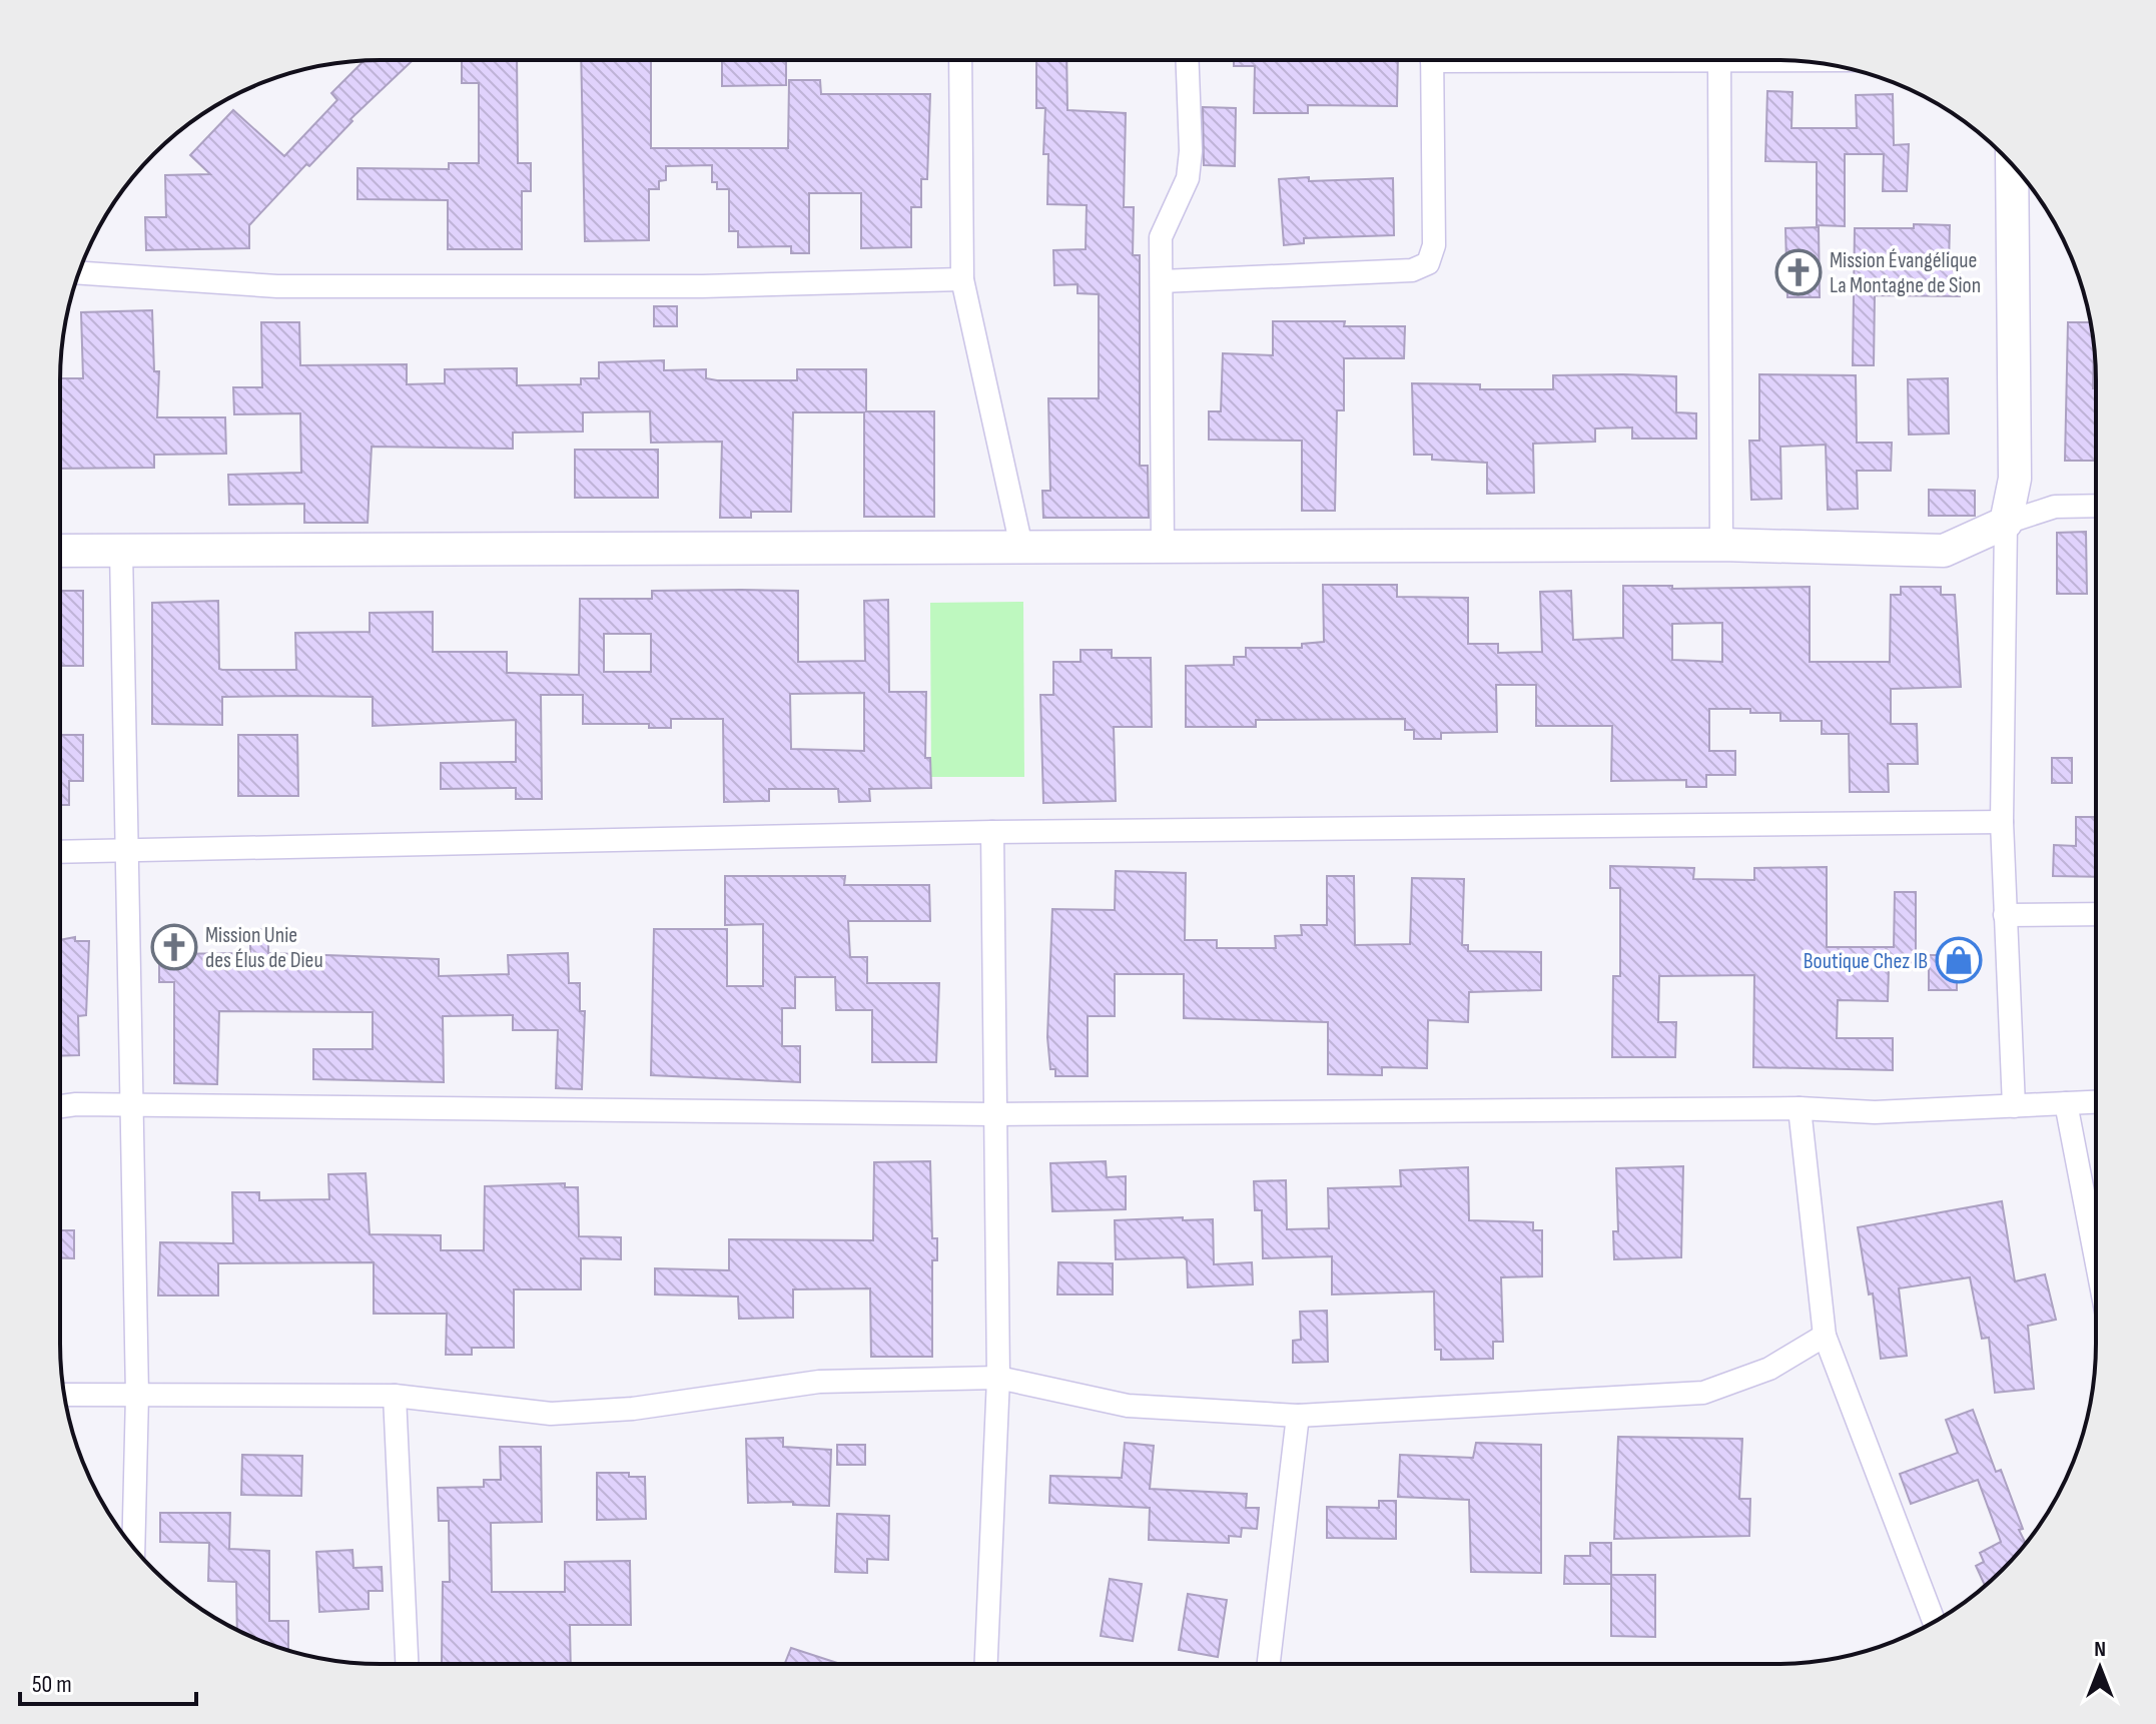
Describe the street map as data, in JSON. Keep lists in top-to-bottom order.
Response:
{
  "places": {
    "church": ["Mission Évangélique La Montagne de Sion", "Mission Unie des Élus de Dieu"],
    "shop": ["Boutique Chez IB"]
  },
  "scale_bar": "50 m",
  "north": "top"
}
